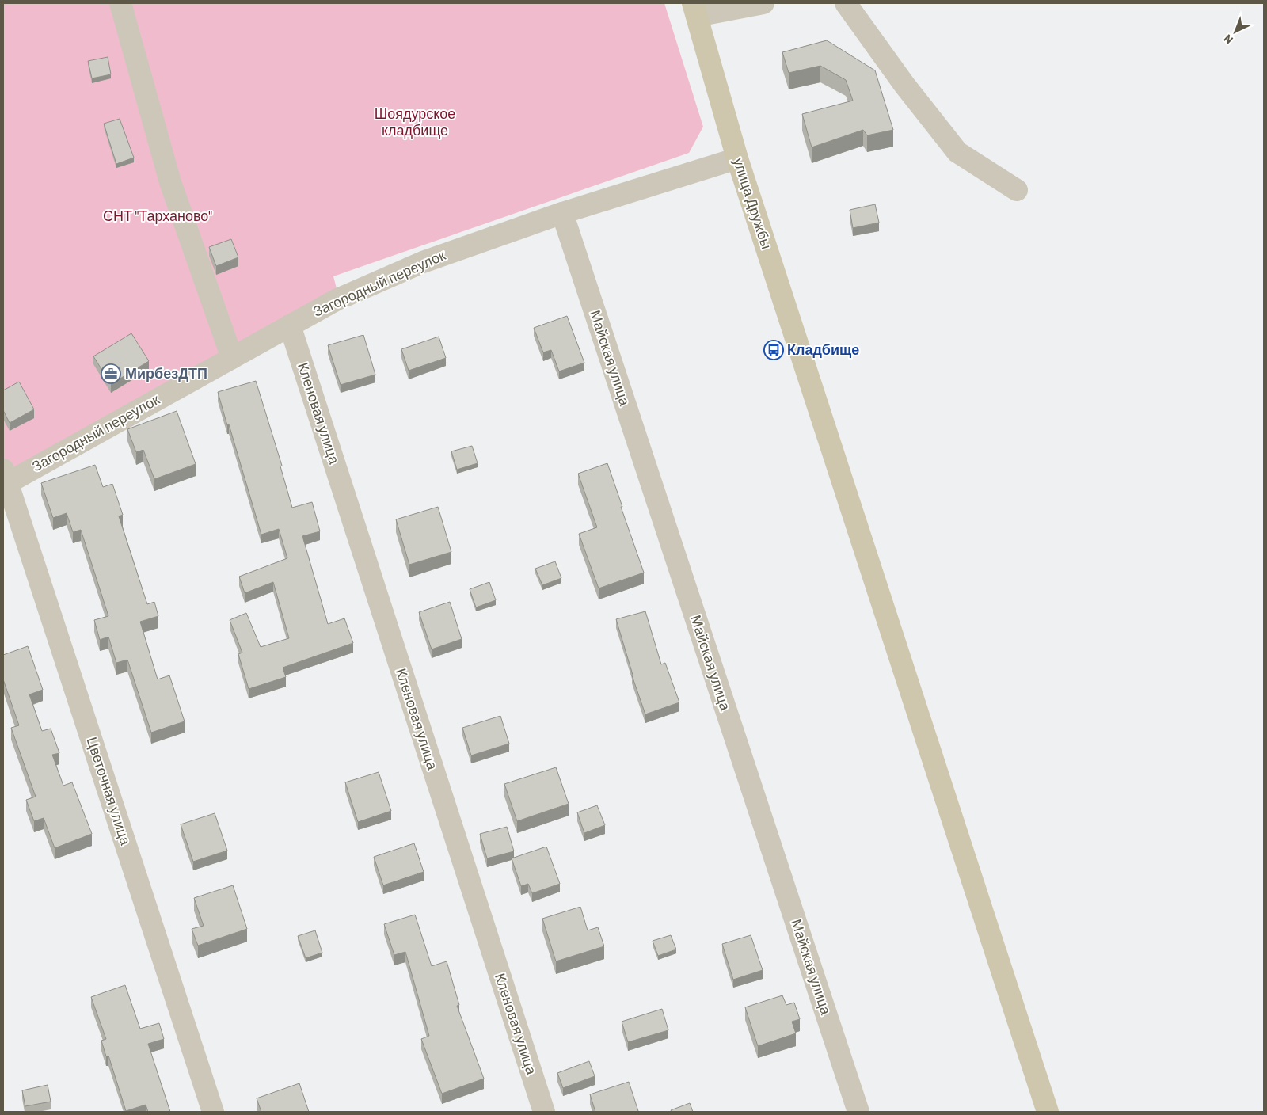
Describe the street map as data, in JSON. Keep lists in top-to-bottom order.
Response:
{
  "streets": {
    "main road": ["улица Дружбы"],
    "street": [
      "Загородный переулок",
      "Майская улица",
      "Кленовая улица",
      "Цветочная улица"
    ]
  },
  "crossings": [
    ["улица Дружбы", "Загородный переулок"],
    ["Загородный переулок", "Майская улица"],
    ["Загородный переулок", "Кленовая улица"],
    ["Загородный переулок", "Цветочная улица"]
  ],
  "parks": ["Шоядурское кладбище", "СНТ \"Тарханово\""],
  "places": {
    "bus stop": ["Кладбище"],
    "office": ["МирбезДТП"]
  },
  "north": "bottom left"
}
